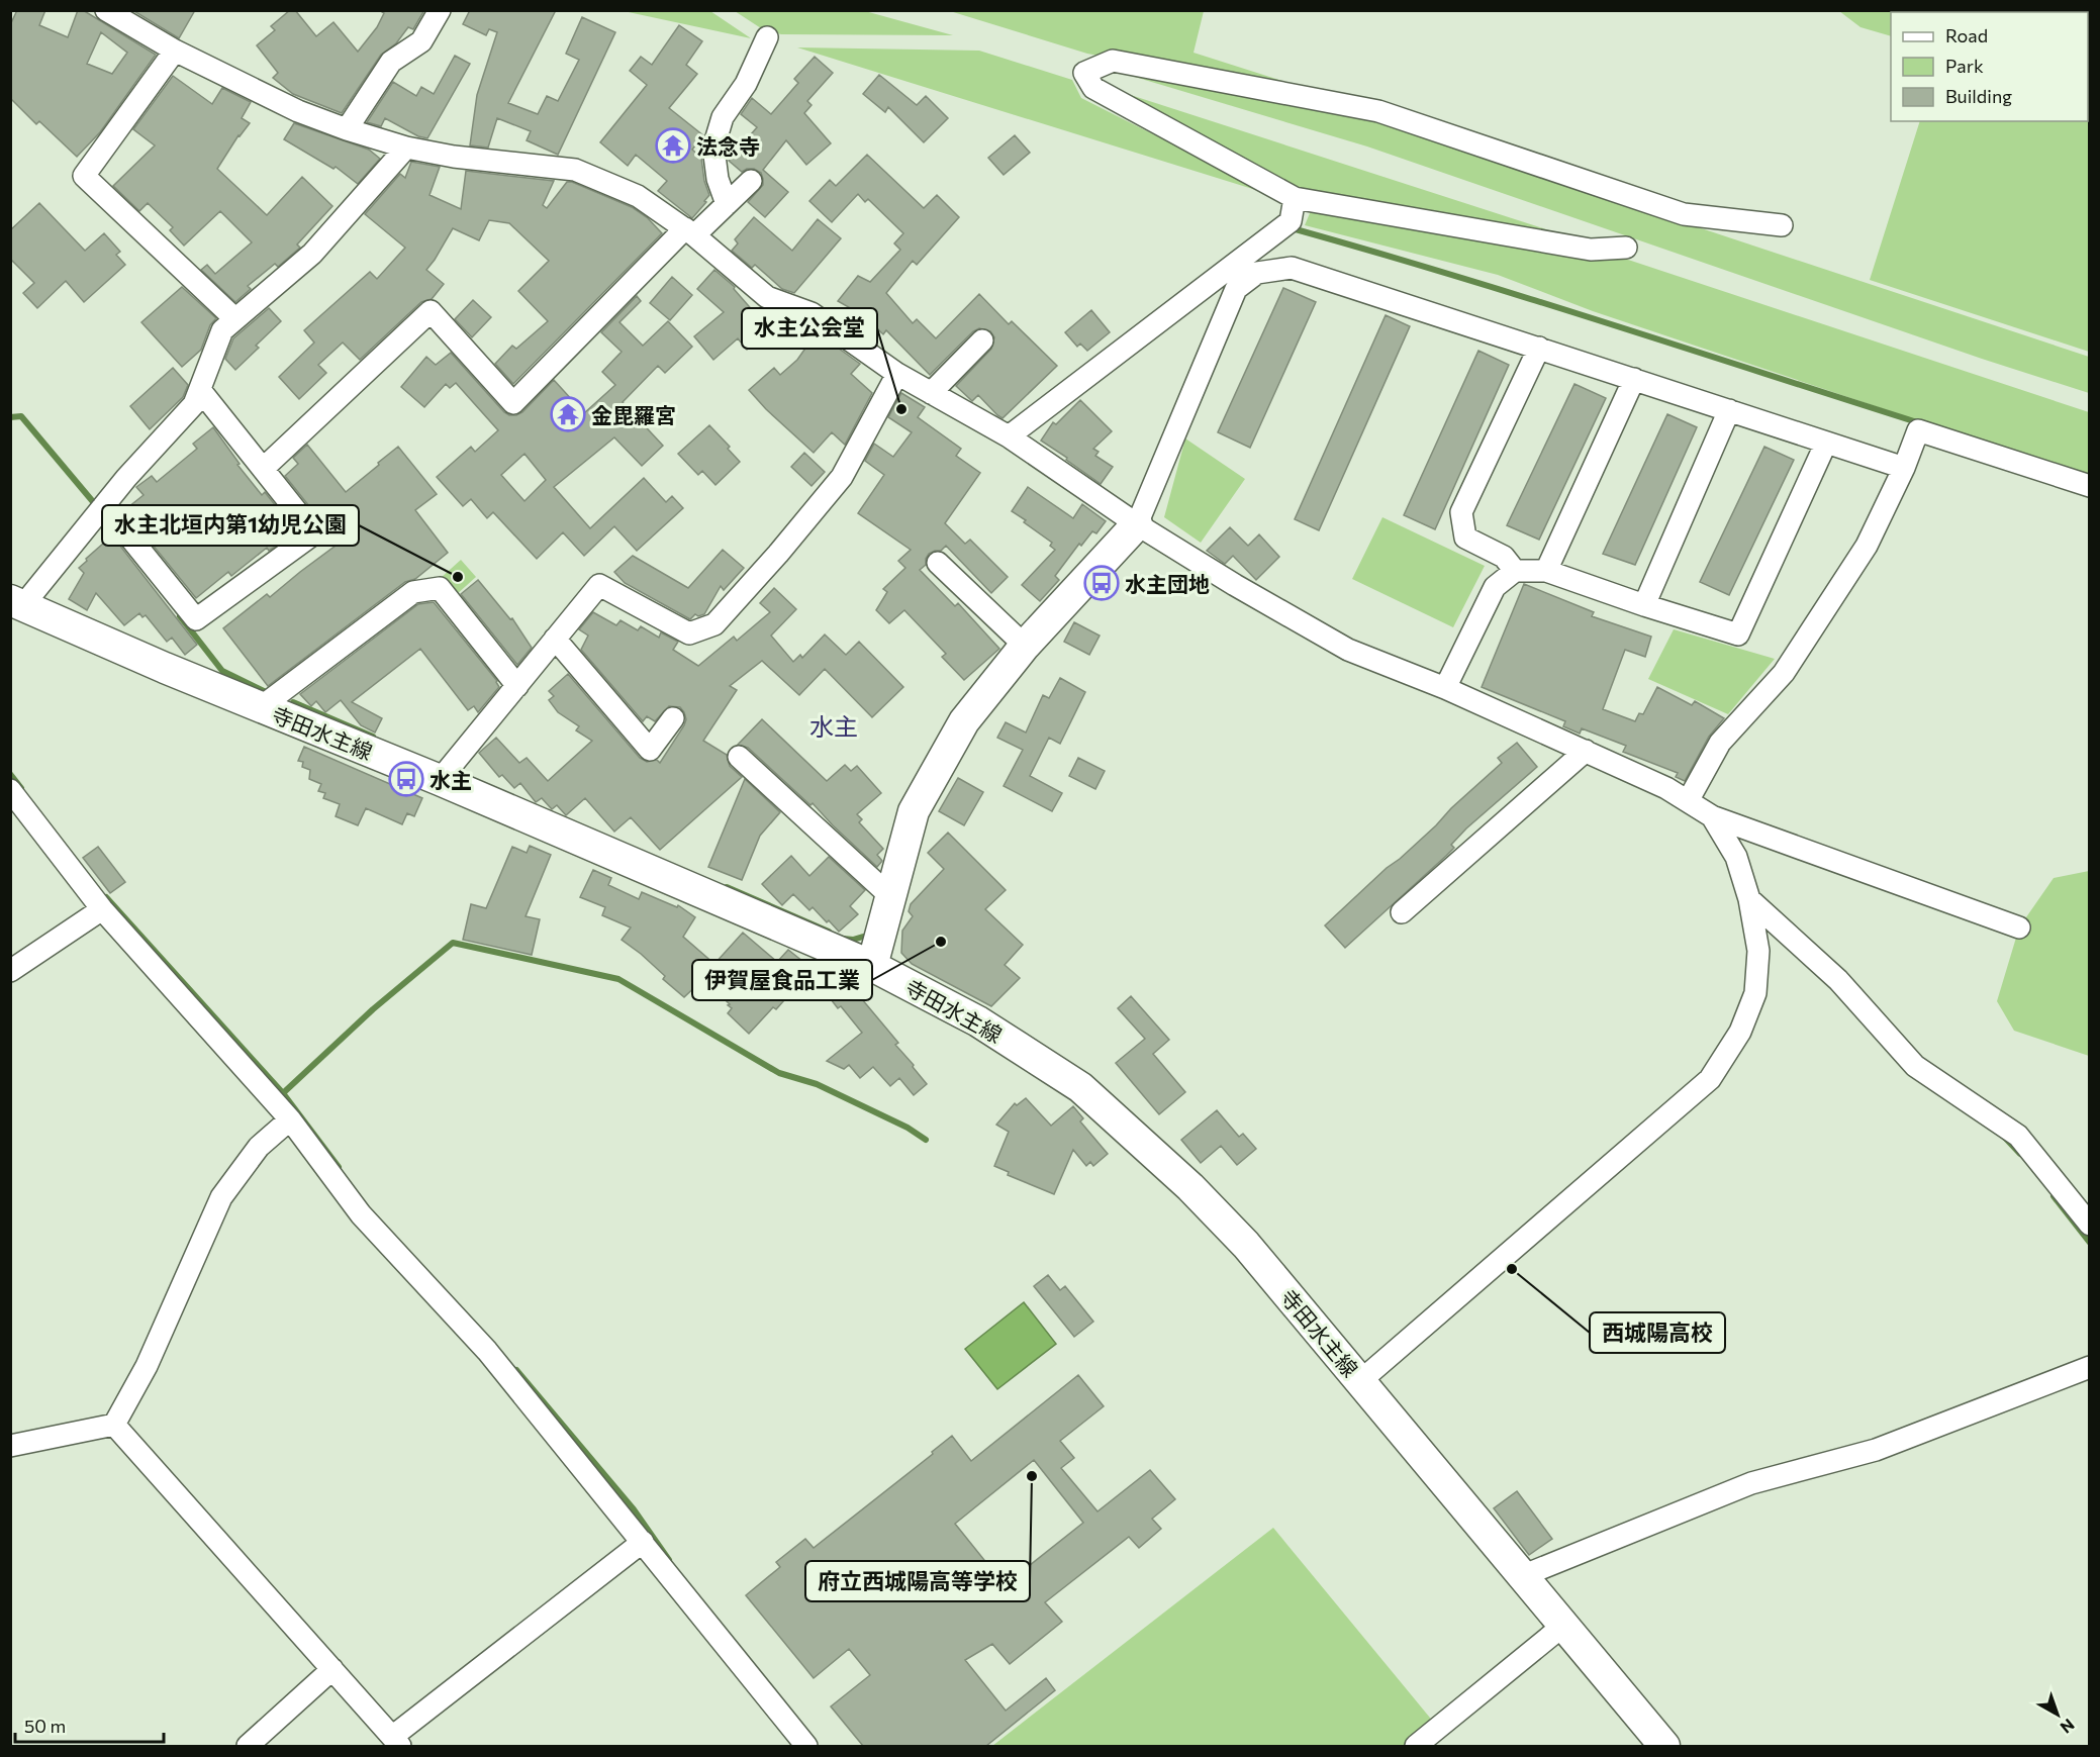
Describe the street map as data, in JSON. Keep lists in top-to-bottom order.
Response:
{
  "streets": {
    "main road": ["寺田水主線"]
  },
  "districts": ["水主"],
  "places": {
    "temple": ["法念寺", "金毘羅宮"],
    "other": [
      "水主公会堂",
      "水主北垣内第1幼児公園",
      "伊賀屋食品工業",
      "西城陽高校",
      "府立西城陽高等学校"
    ],
    "bus stop": ["水主団地", "水主"]
  },
  "legend": ["Road", "Park", "Building"],
  "scale_bar": "50 m",
  "north": "bottom right"
}
